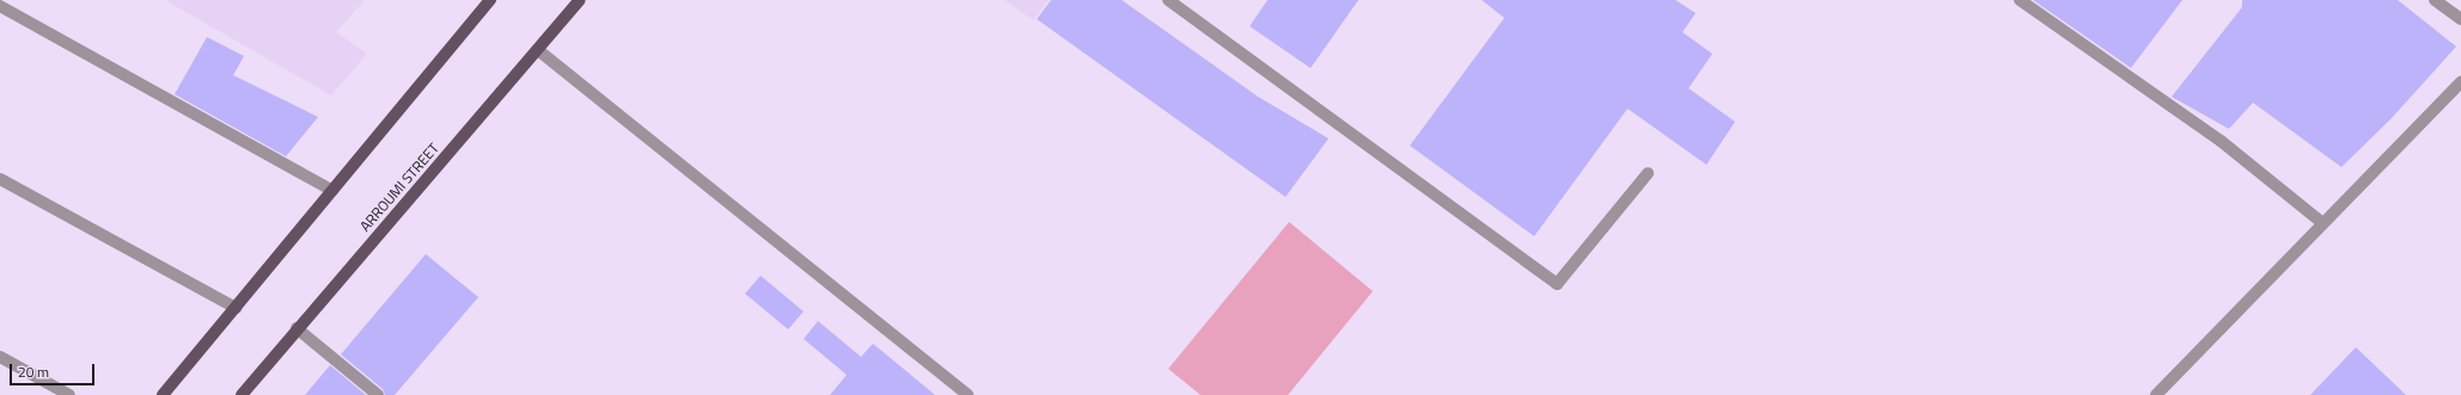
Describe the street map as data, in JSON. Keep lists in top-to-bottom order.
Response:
{
  "streets": {
    "main road": ["ARROUMI STREET"]
  },
  "scale_bar": "20 m"
}
